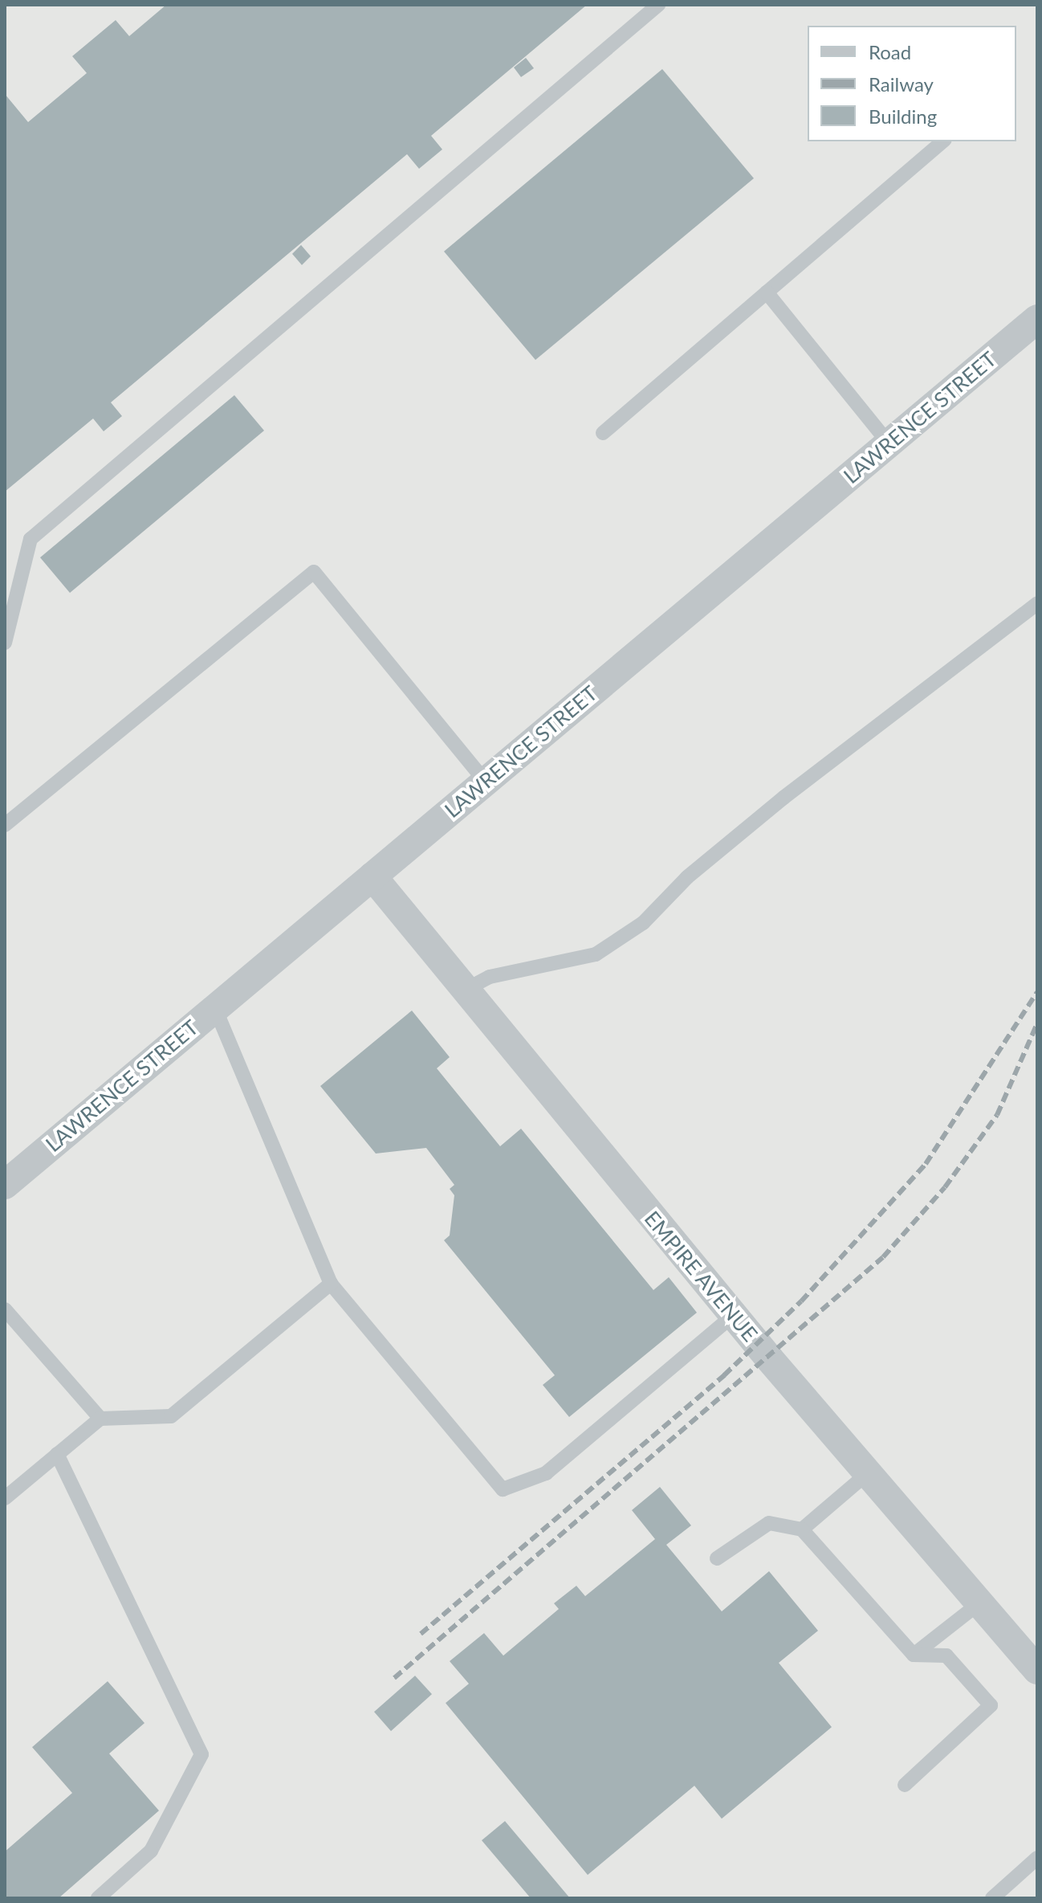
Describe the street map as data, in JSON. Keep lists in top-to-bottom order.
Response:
{
  "streets": {
    "street": ["LAWRENCE STREET", "EMPIRE AVENUE"]
  },
  "crossings": [
    ["LAWRENCE STREET", "EMPIRE AVENUE"]
  ],
  "legend": ["Road", "Railway", "Building"]
}
